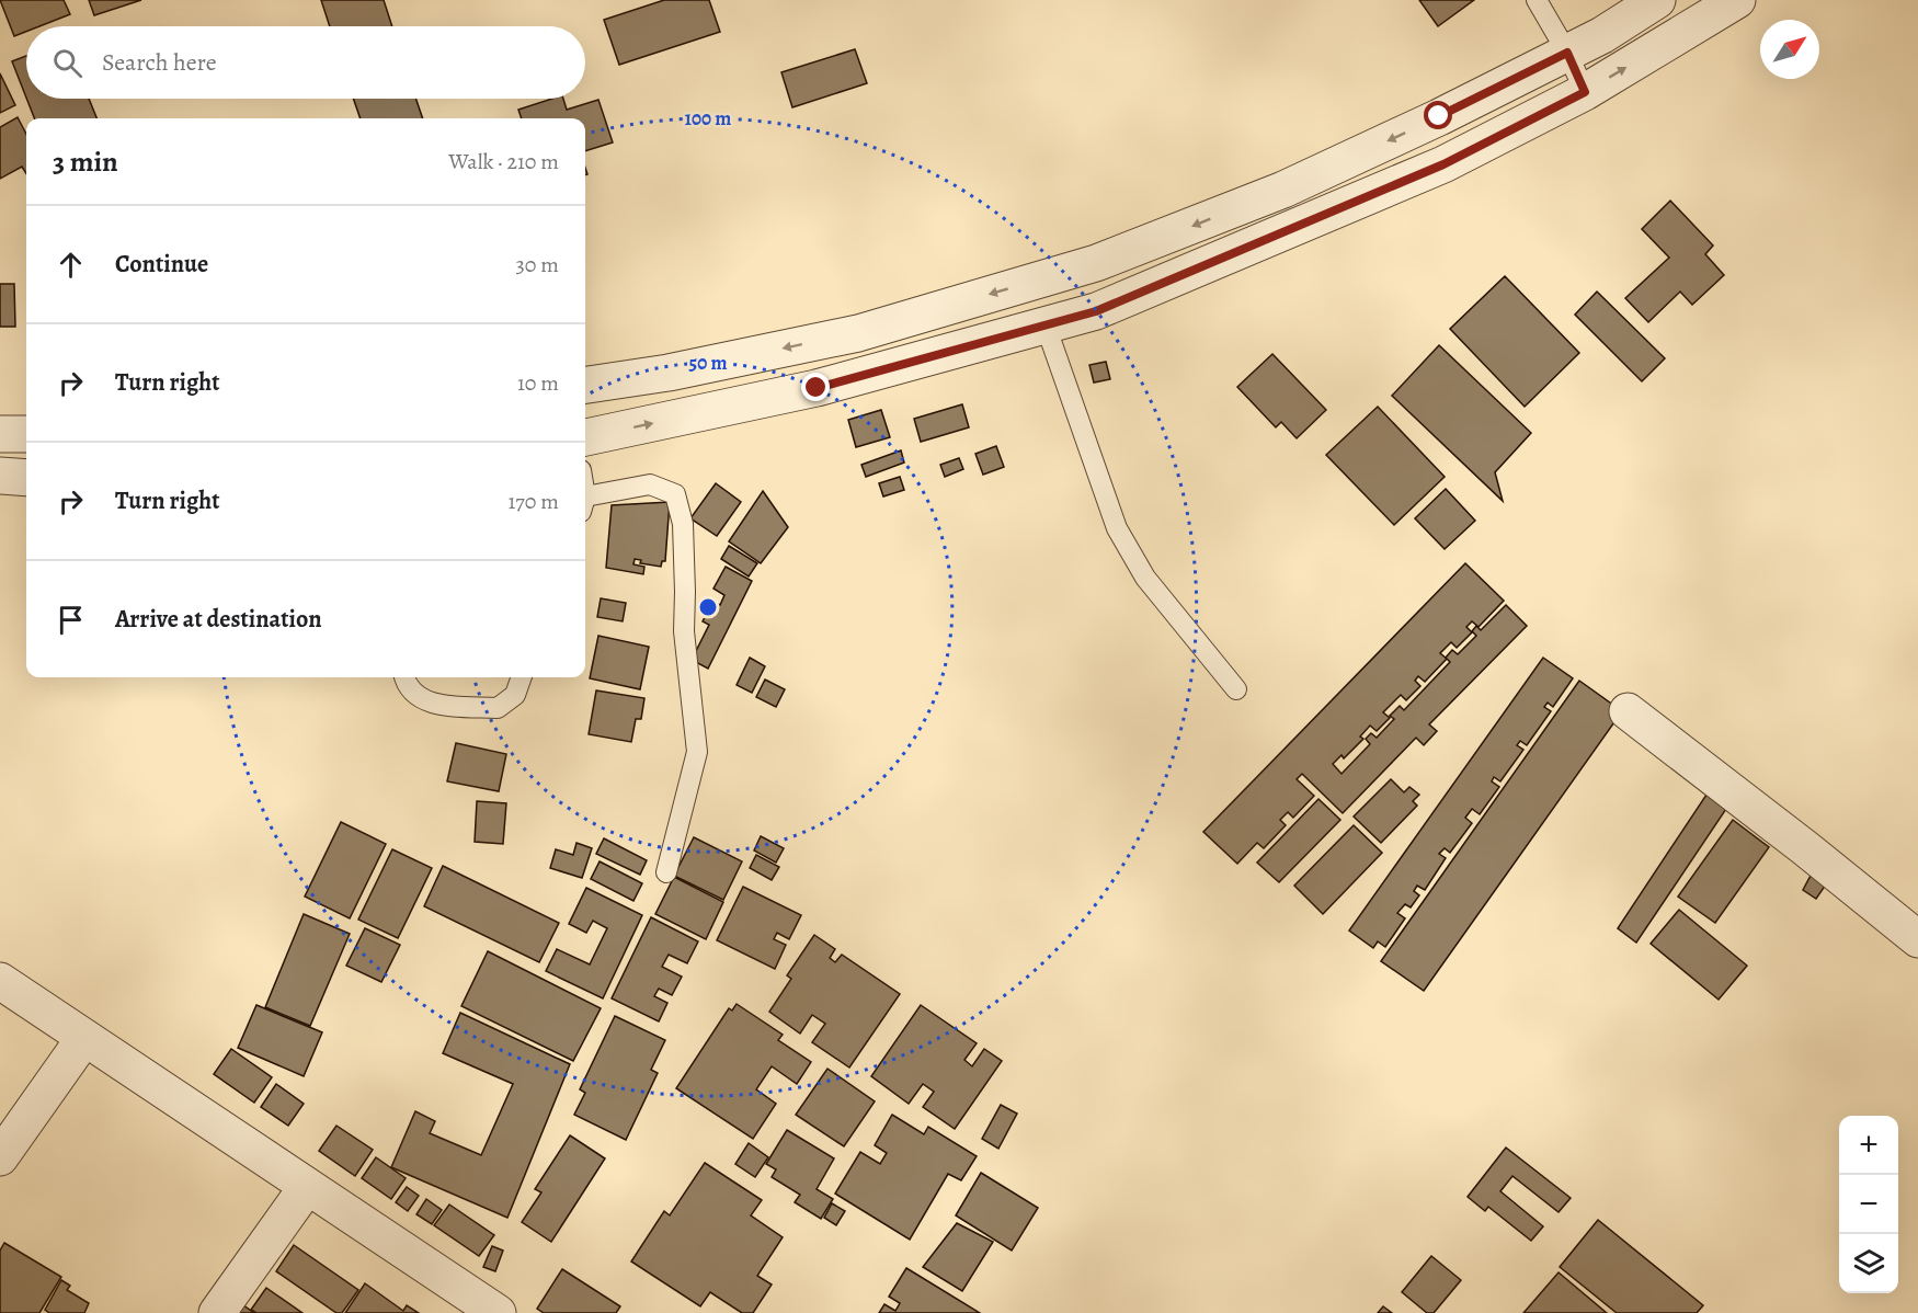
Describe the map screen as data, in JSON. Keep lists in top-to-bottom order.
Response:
{
  "north": "top right",
  "page": {
    "search": "Search here",
    "heading": ["3 min", "Walk · 210 m"],
    "list": [
      ["Continue", "30 m"],
      ["Turn right", "10 m"],
      ["Turn right", "170 m"],
      "Arrive at destination"
    ],
    "map_buttons": ["+", "−"]
  },
  "rings": ["100 m", "50 m"]
}
